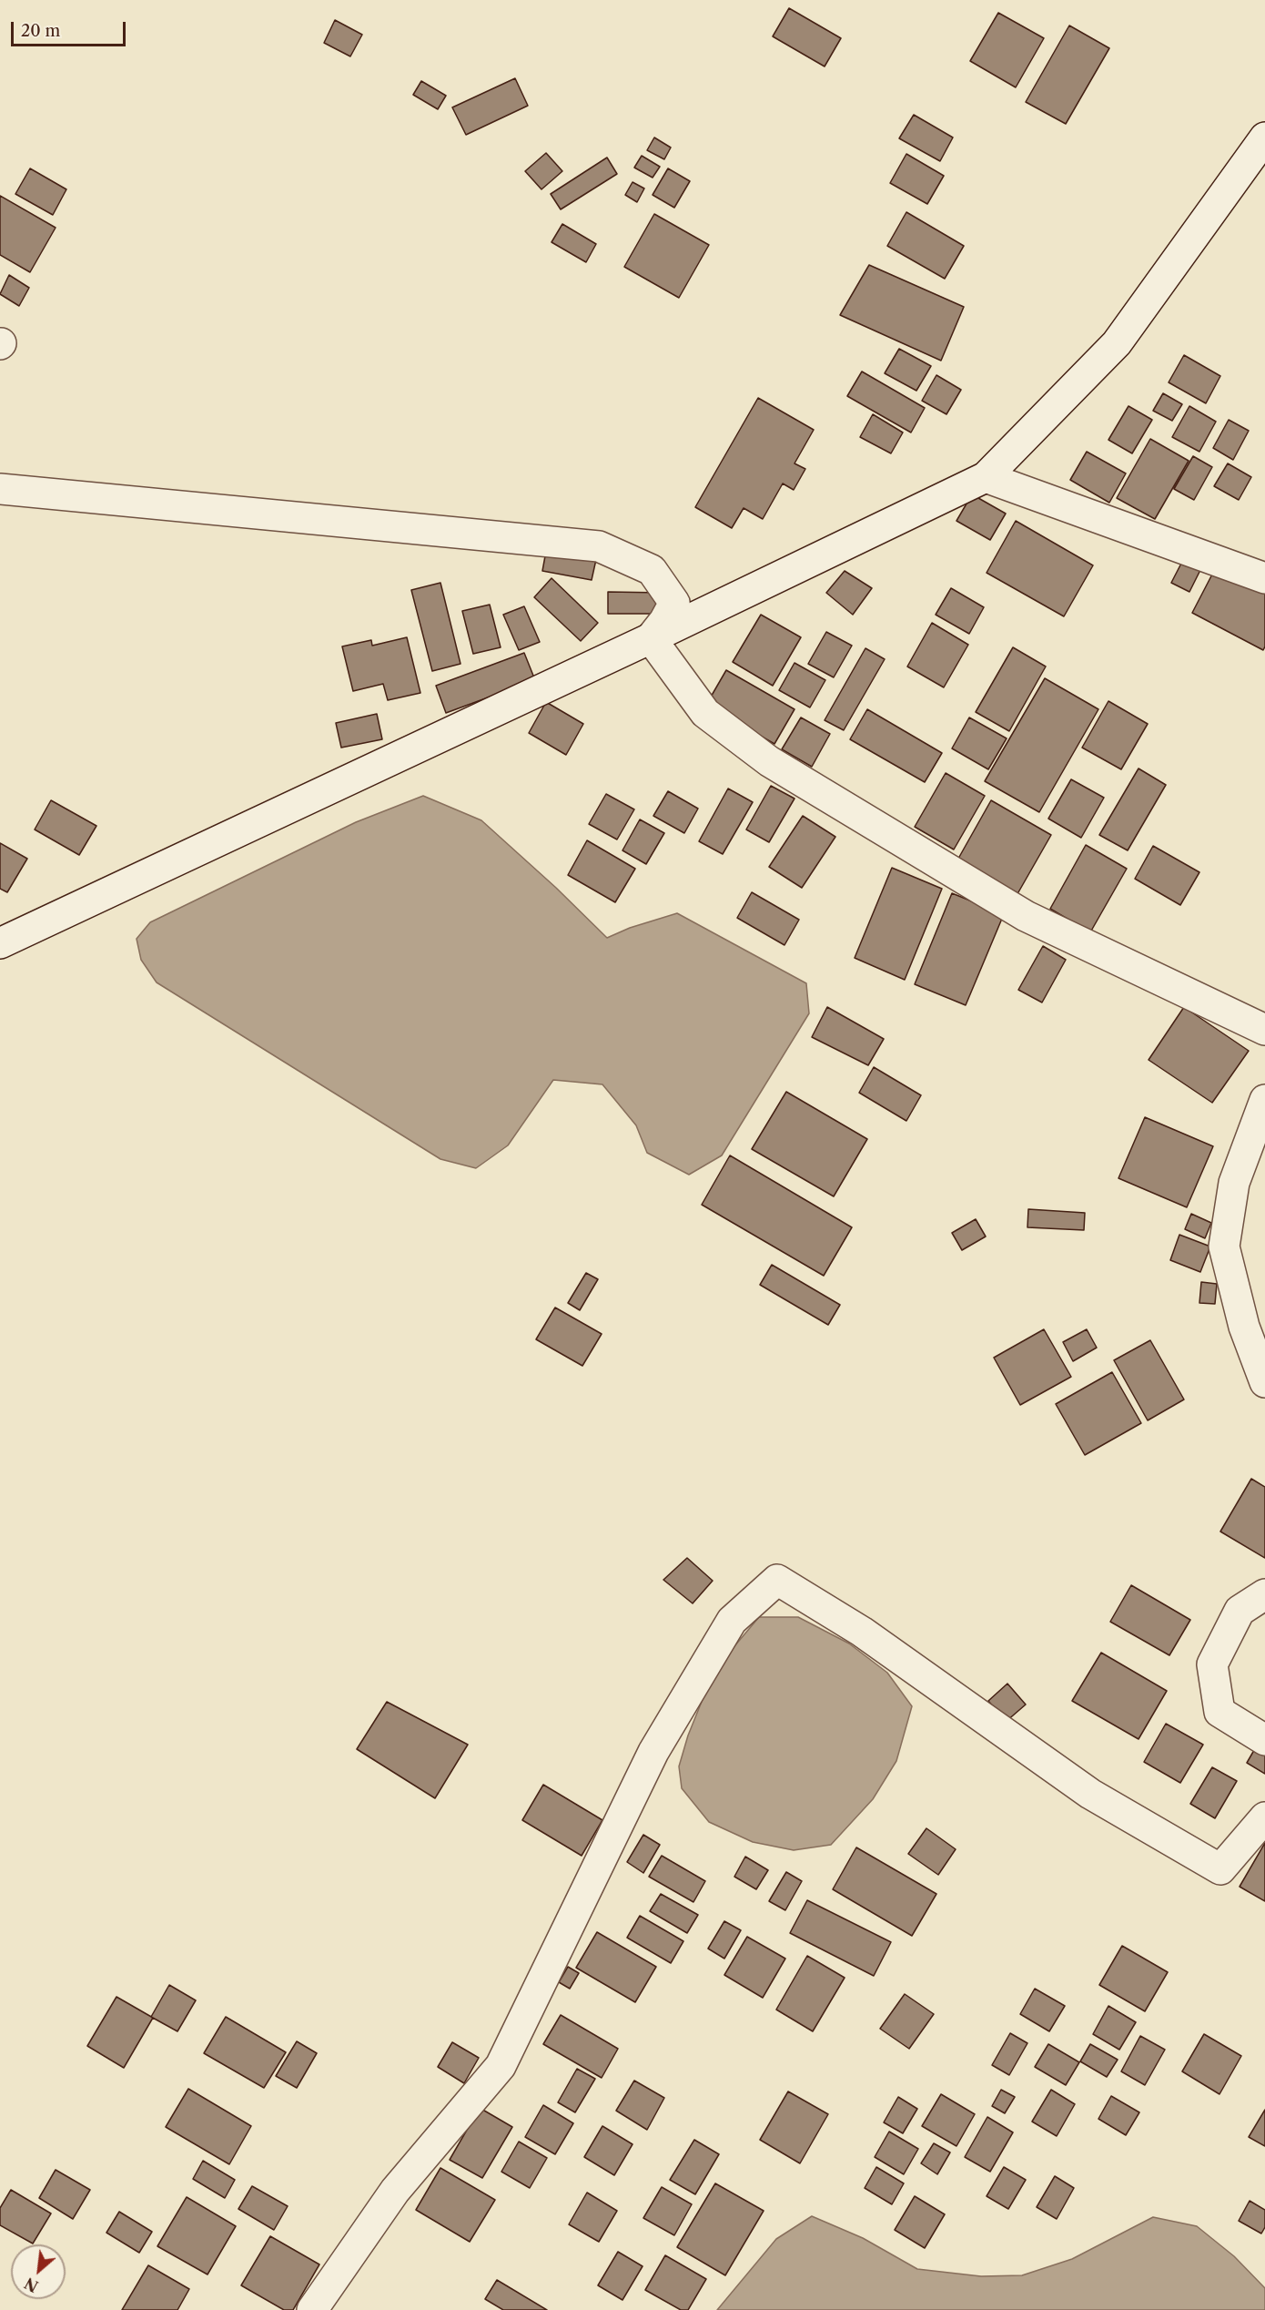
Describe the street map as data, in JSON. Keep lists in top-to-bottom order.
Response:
{
  "scale_bar": "20 m",
  "north": "bottom left"
}
